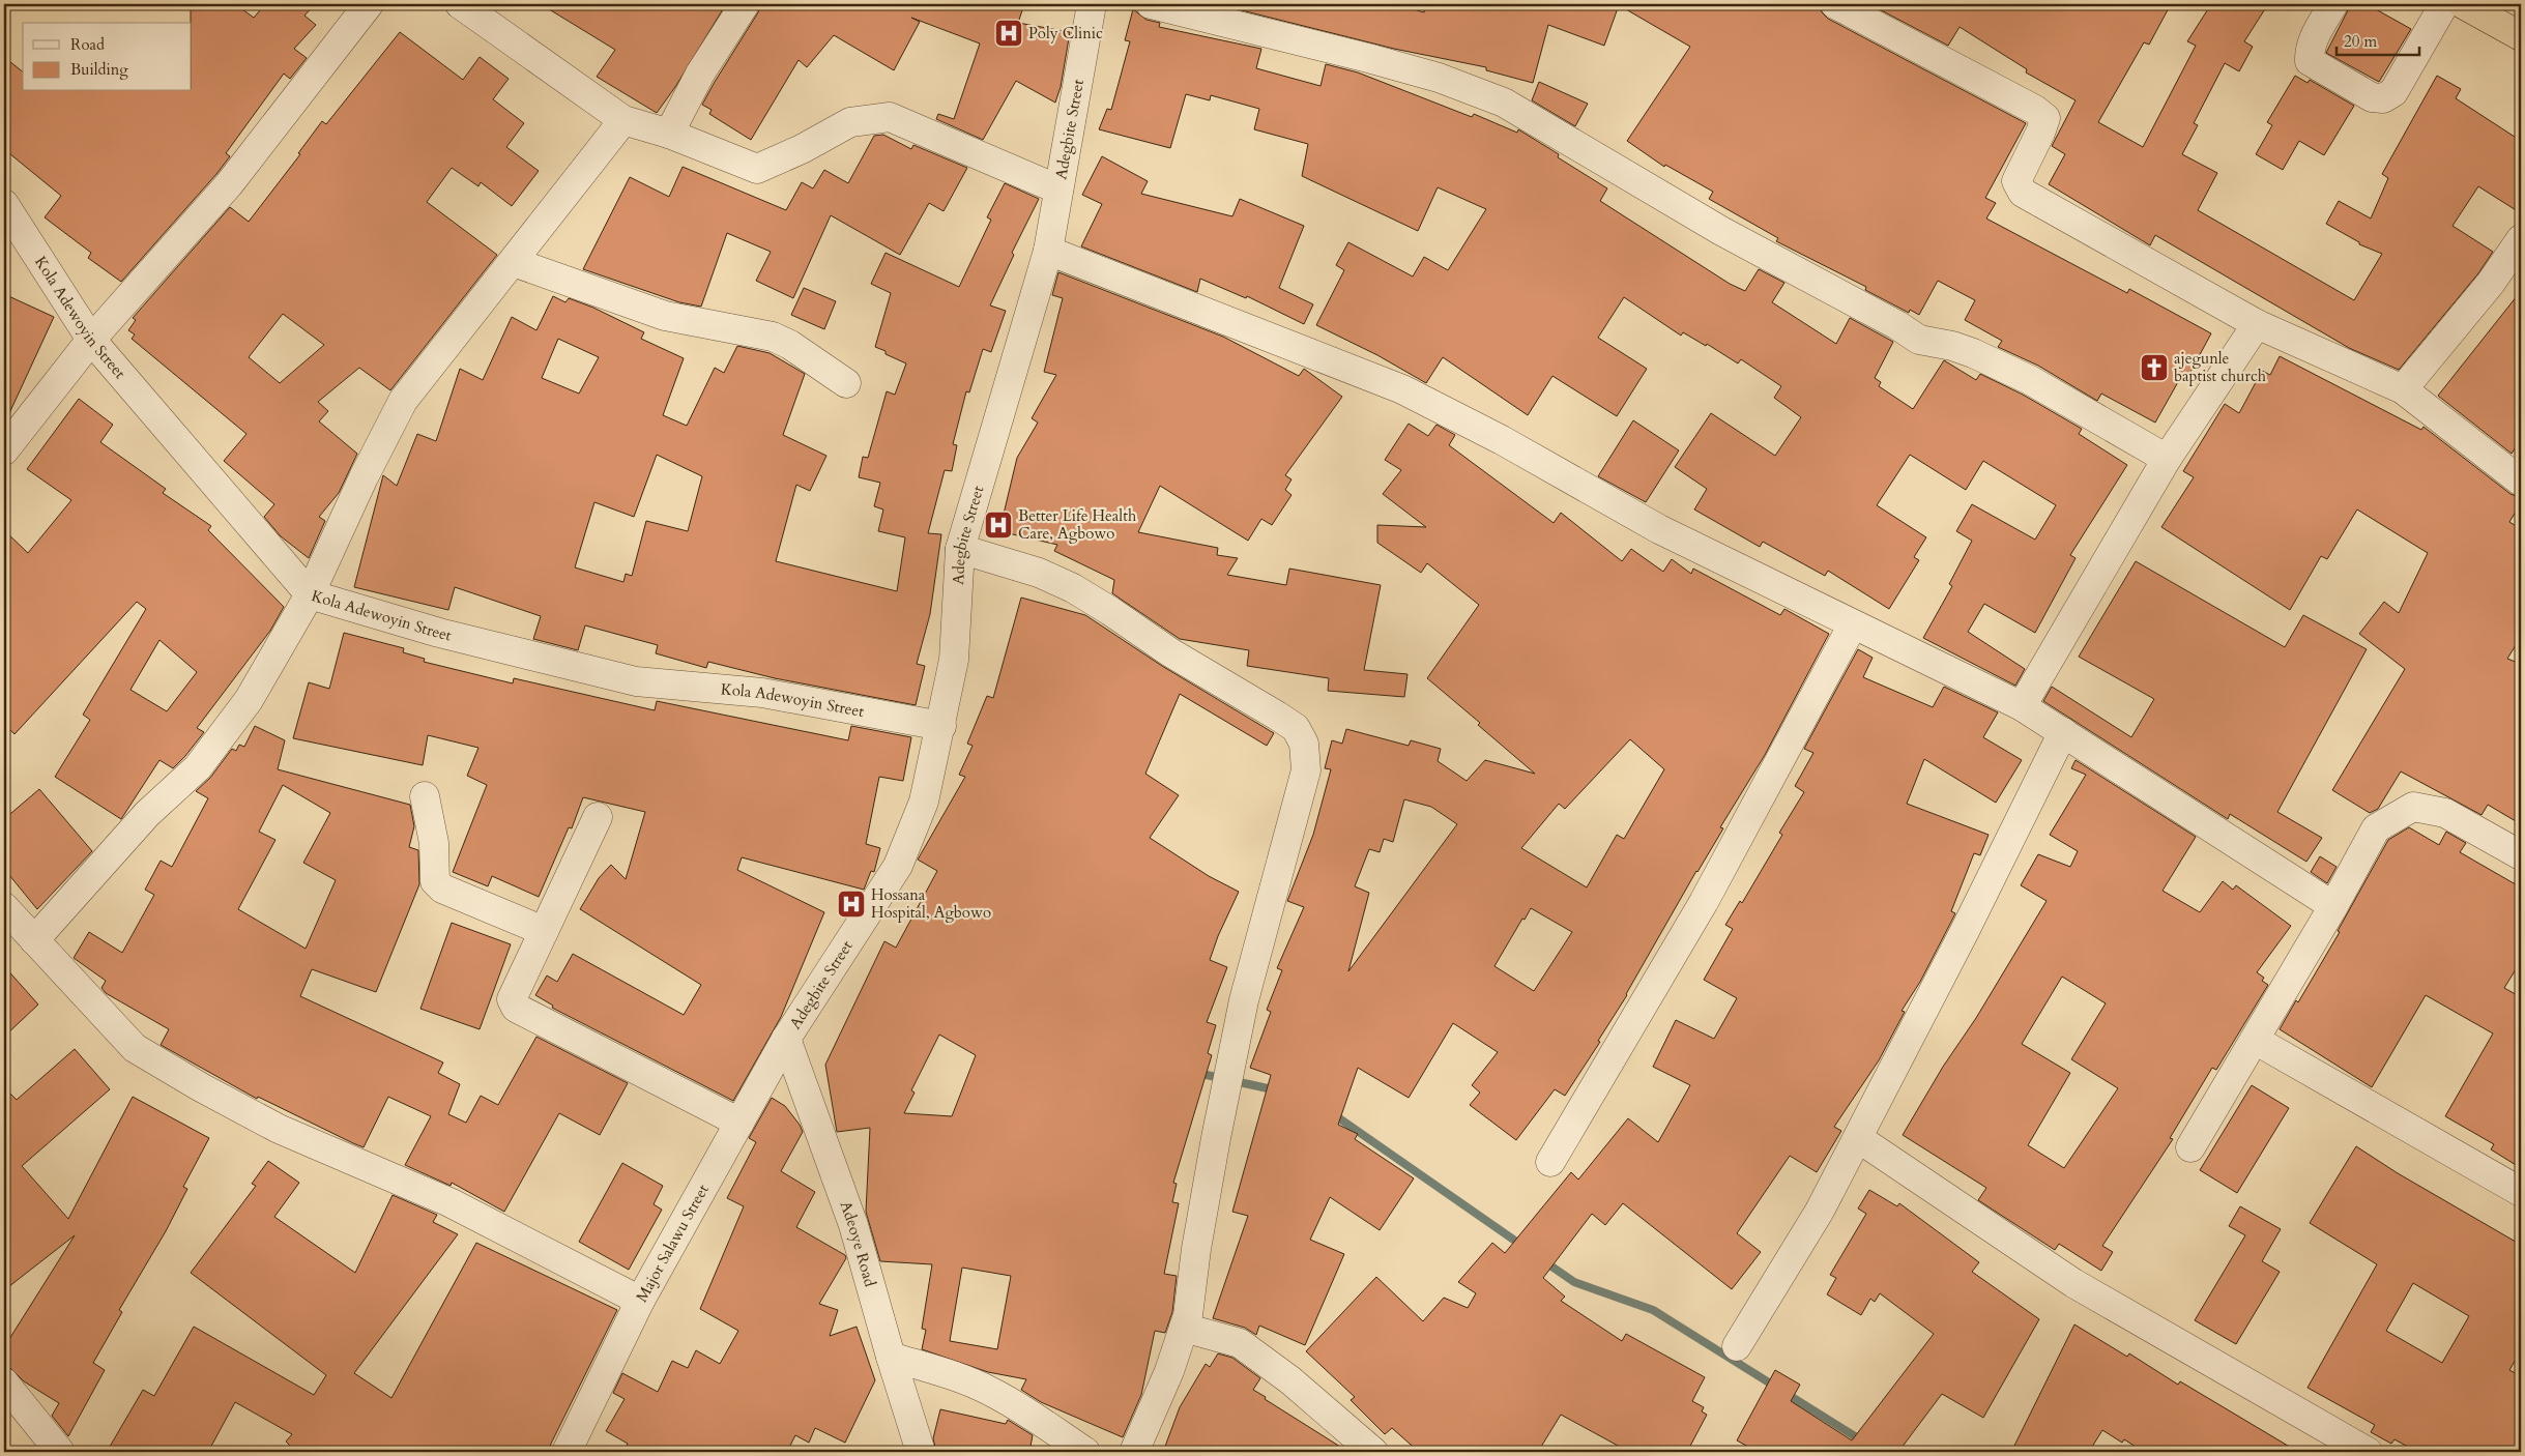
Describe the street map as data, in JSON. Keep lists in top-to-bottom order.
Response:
{
  "streets": {
    "street": [
      "Adegbite Street",
      "Kola Adewoyin Street",
      "Major Salawu Street",
      "Adeoye Road"
    ]
  },
  "crossings": [
    ["Adegbite Street", "Kola Adewoyin Street"],
    ["Adegbite Street", "Major Salawu Street"],
    ["Adegbite Street", "Adeoye Road"],
    ["Major Salawu Street", "Adeoye Road"]
  ],
  "places": {
    "hospital": ["Poly Clinic", "Better Life Health Care, Agbowo", "Hossana Hospital, Agbowo"],
    "church": ["ajegunle baptist church"]
  },
  "legend": ["Road", "Building"],
  "scale_bar": "20 m"
}
